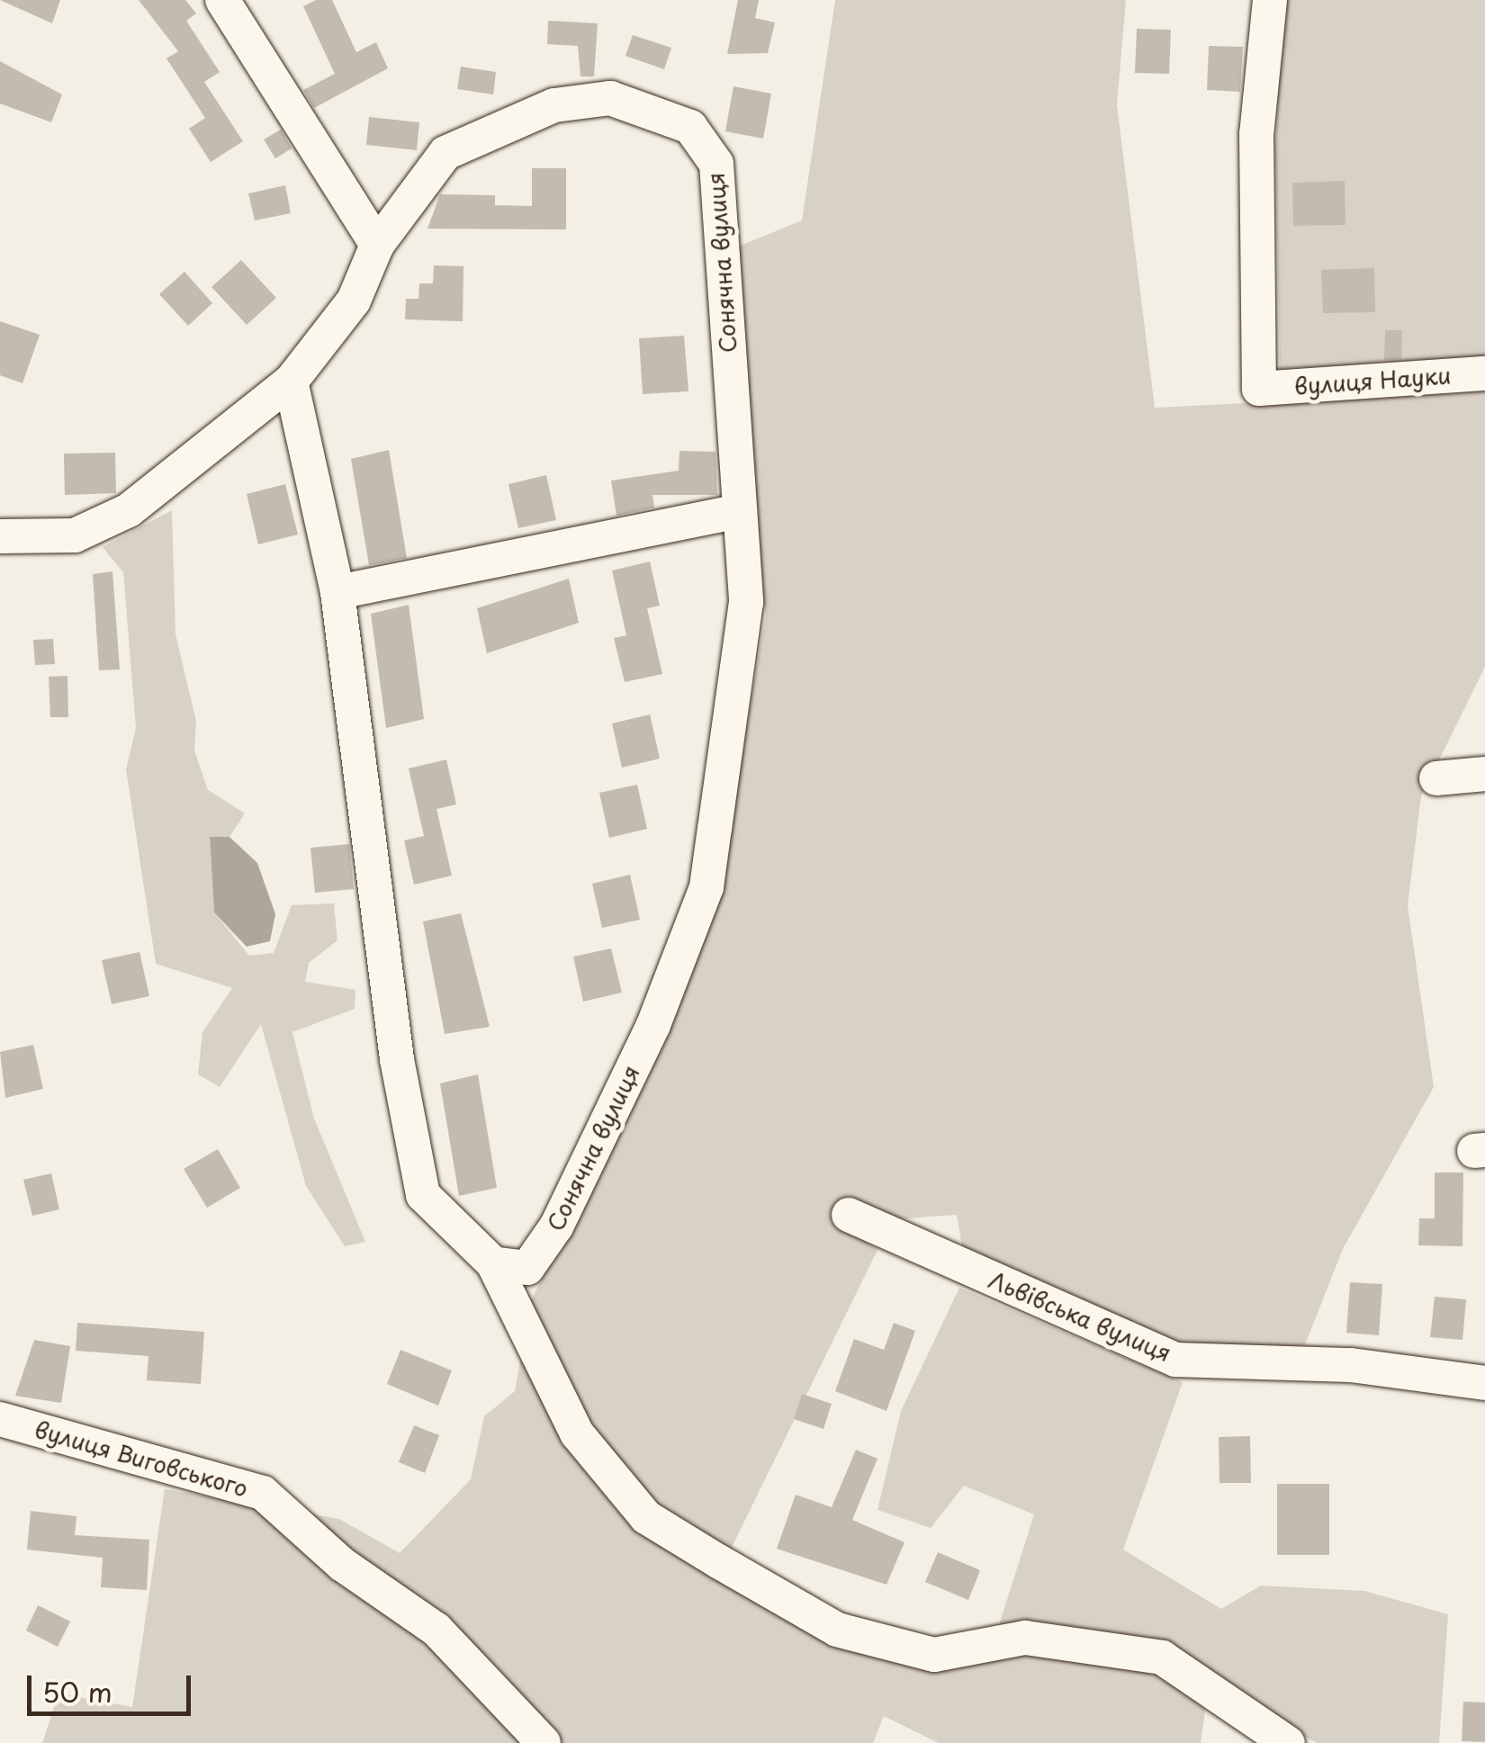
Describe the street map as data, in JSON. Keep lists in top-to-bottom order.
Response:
{
  "streets": {
    "street": [
      "Сонячна вулиця",
      "вулиця Науки",
      "Львівська вулиця",
      "вулиця Виговського"
    ]
  },
  "scale_bar": "50 m"
}
